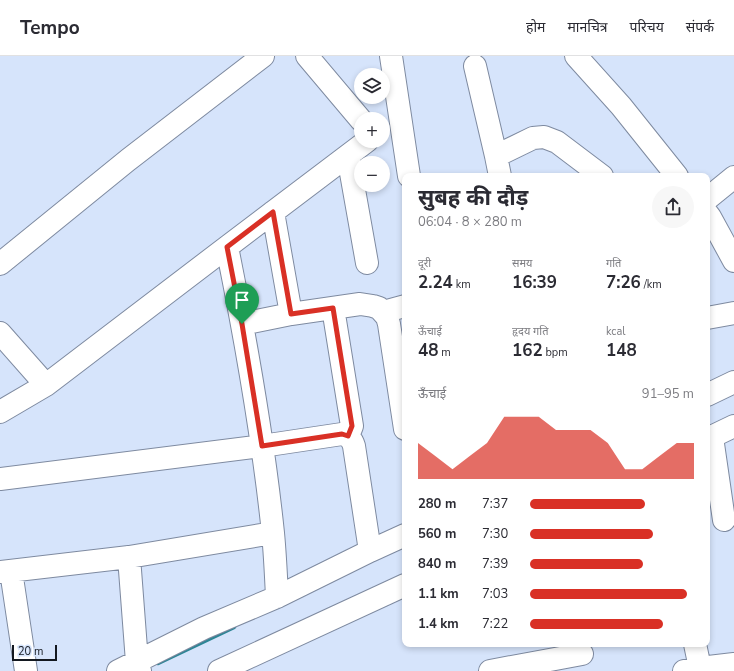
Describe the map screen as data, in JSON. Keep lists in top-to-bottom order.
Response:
{
  "scale_bar": "20 m",
  "page": {
    "header": "Tempo",
    "nav": [
      "होम",
      "मानचित्र",
      "परिचय",
      "संपर्क"
    ],
    "map_buttons": ["+", "−"],
    "heading": ["सुबह की दौड़", "06:04 · 8 × 280 m"],
    "stats": [
      ["दूरी", "2.24 km"],
      ["समय", "16:39"],
      ["गति", "7:26 /km"],
      ["ऊँचाई", "48 m"],
      ["हृदय गति", "162 bpm"],
      ["kcal", "148"]
    ],
    "chart": ["ऊँचाई", "91–95 m"],
    "list": [
      {
        "name": "280 m",
        "note": "7:37"
      },
      {
        "name": "560 m",
        "note": "7:30"
      },
      {
        "name": "840 m",
        "note": "7:39"
      },
      {
        "name": "1.1 km",
        "note": "7:03"
      },
      {
        "name": "1.4 km",
        "note": "7:22"
      }
    ],
    "scale": "20 m"
  }
}
